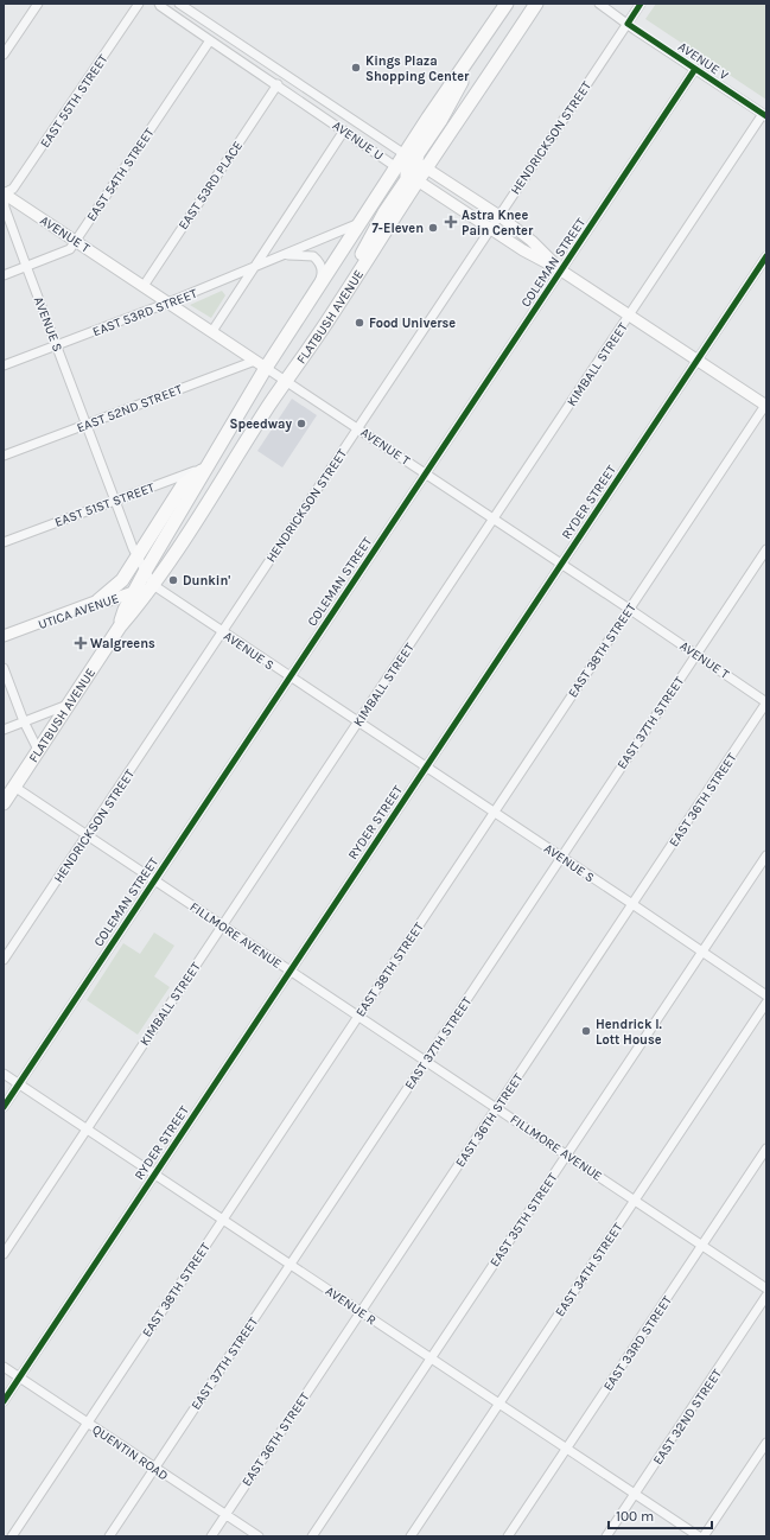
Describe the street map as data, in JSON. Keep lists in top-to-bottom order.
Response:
{
  "streets": {
    "main road": [
      "AVENUE U",
      "AVENUE T",
      "FLATBUSH AVENUE",
      "UTICA AVENUE"
    ],
    "street": [
      "AVENUE V",
      "EAST 55TH STREET",
      "HENDRICKSON STREET",
      "EAST 54TH STREET",
      "EAST 53RD PLACE",
      "COLEMAN STREET",
      "EAST 53RD STREET",
      "AVENUE S",
      "KIMBALL STREET",
      "EAST 52ND STREET",
      "RYDER STREET",
      "EAST 51ST STREET",
      "EAST 38TH STREET",
      "EAST 37TH STREET",
      "EAST 36TH STREET",
      "FILLMORE AVENUE",
      "EAST 35TH STREET",
      "EAST 34TH STREET",
      "AVENUE R",
      "EAST 33RD STREET",
      "EAST 32ND STREET",
      "QUENTIN ROAD"
    ]
  },
  "crossings": [
    ["AVENUE V", "HENDRICKSON STREET"],
    ["AVENUE V", "COLEMAN STREET"],
    ["AVENUE V", "KIMBALL STREET"],
    ["EAST 55TH STREET", "AVENUE T"],
    ["EAST 55TH STREET", "AVENUE S"],
    ["HENDRICKSON STREET", "AVENUE U"],
    ["HENDRICKSON STREET", "AVENUE T"],
    ["HENDRICKSON STREET", "AVENUE S"],
    ["HENDRICKSON STREET", "FILLMORE AVENUE"],
    ["AVENUE U", "EAST 54TH STREET"],
    ["AVENUE U", "EAST 53RD PLACE"],
    ["AVENUE U", "COLEMAN STREET"],
    ["AVENUE U", "FLATBUSH AVENUE"],
    ["AVENUE U", "KIMBALL STREET"],
    ["AVENUE U", "RYDER STREET"],
    ["AVENUE U", "EAST 38TH STREET"],
    ["EAST 54TH STREET", "AVENUE T"],
    ["EAST 54TH STREET", "AVENUE S"],
    ["EAST 53RD PLACE", "AVENUE T"],
    ["AVENUE T", "COLEMAN STREET"],
    ["AVENUE T", "EAST 53RD STREET"],
    ["AVENUE T", "FLATBUSH AVENUE"],
    ["AVENUE T", "AVENUE S"],
    ["AVENUE T", "KIMBALL STREET"],
    ["AVENUE T", "EAST 52ND STREET"],
    ["AVENUE T", "RYDER STREET"],
    ["AVENUE T", "EAST 38TH STREET"],
    ["AVENUE T", "EAST 37TH STREET"],
    ["AVENUE T", "EAST 36TH STREET"],
    ["COLEMAN STREET", "AVENUE S"],
    ["COLEMAN STREET", "FILLMORE AVENUE"],
    ["COLEMAN STREET", "AVENUE R"],
    ["EAST 53RD STREET", "FLATBUSH AVENUE"],
    ["EAST 53RD STREET", "AVENUE S"],
    ["FLATBUSH AVENUE", "AVENUE S"],
    ["FLATBUSH AVENUE", "EAST 52ND STREET"],
    ["FLATBUSH AVENUE", "EAST 51ST STREET"],
    ["FLATBUSH AVENUE", "UTICA AVENUE"],
    ["FLATBUSH AVENUE", "FILLMORE AVENUE"],
    ["AVENUE S", "KIMBALL STREET"],
    ["AVENUE S", "EAST 52ND STREET"],
    ["AVENUE S", "RYDER STREET"],
    ["AVENUE S", "EAST 51ST STREET"],
    ["AVENUE S", "UTICA AVENUE"],
    ["AVENUE S", "EAST 38TH STREET"],
    ["AVENUE S", "EAST 37TH STREET"],
    ["AVENUE S", "EAST 36TH STREET"],
    ["AVENUE S", "EAST 35TH STREET"],
    ["KIMBALL STREET", "FILLMORE AVENUE"],
    ["KIMBALL STREET", "AVENUE R"],
    ["RYDER STREET", "FILLMORE AVENUE"],
    ["RYDER STREET", "AVENUE R"],
    ["RYDER STREET", "QUENTIN ROAD"],
    ["EAST 38TH STREET", "FILLMORE AVENUE"],
    ["EAST 38TH STREET", "AVENUE R"],
    ["EAST 38TH STREET", "QUENTIN ROAD"],
    ["EAST 37TH STREET", "FILLMORE AVENUE"],
    ["EAST 37TH STREET", "AVENUE R"],
    ["EAST 37TH STREET", "QUENTIN ROAD"],
    ["EAST 36TH STREET", "FILLMORE AVENUE"],
    ["EAST 36TH STREET", "AVENUE R"],
    ["EAST 36TH STREET", "QUENTIN ROAD"],
    ["FILLMORE AVENUE", "EAST 35TH STREET"],
    ["FILLMORE AVENUE", "EAST 34TH STREET"],
    ["FILLMORE AVENUE", "EAST 33RD STREET"],
    ["EAST 35TH STREET", "AVENUE R"],
    ["EAST 34TH STREET", "AVENUE R"],
    ["AVENUE R", "EAST 33RD STREET"],
    ["AVENUE R", "EAST 32ND STREET"]
  ],
  "places": {
    "other": [
      "Kings Plaza Shopping Center",
      "7-Eleven",
      "Food Universe",
      "Speedway",
      "Dunkin'",
      "Hendrick I. Lott House"
    ],
    "health": ["Astra Knee Pain Center", "Walgreens"]
  },
  "scale_bar": "100 m"
}
